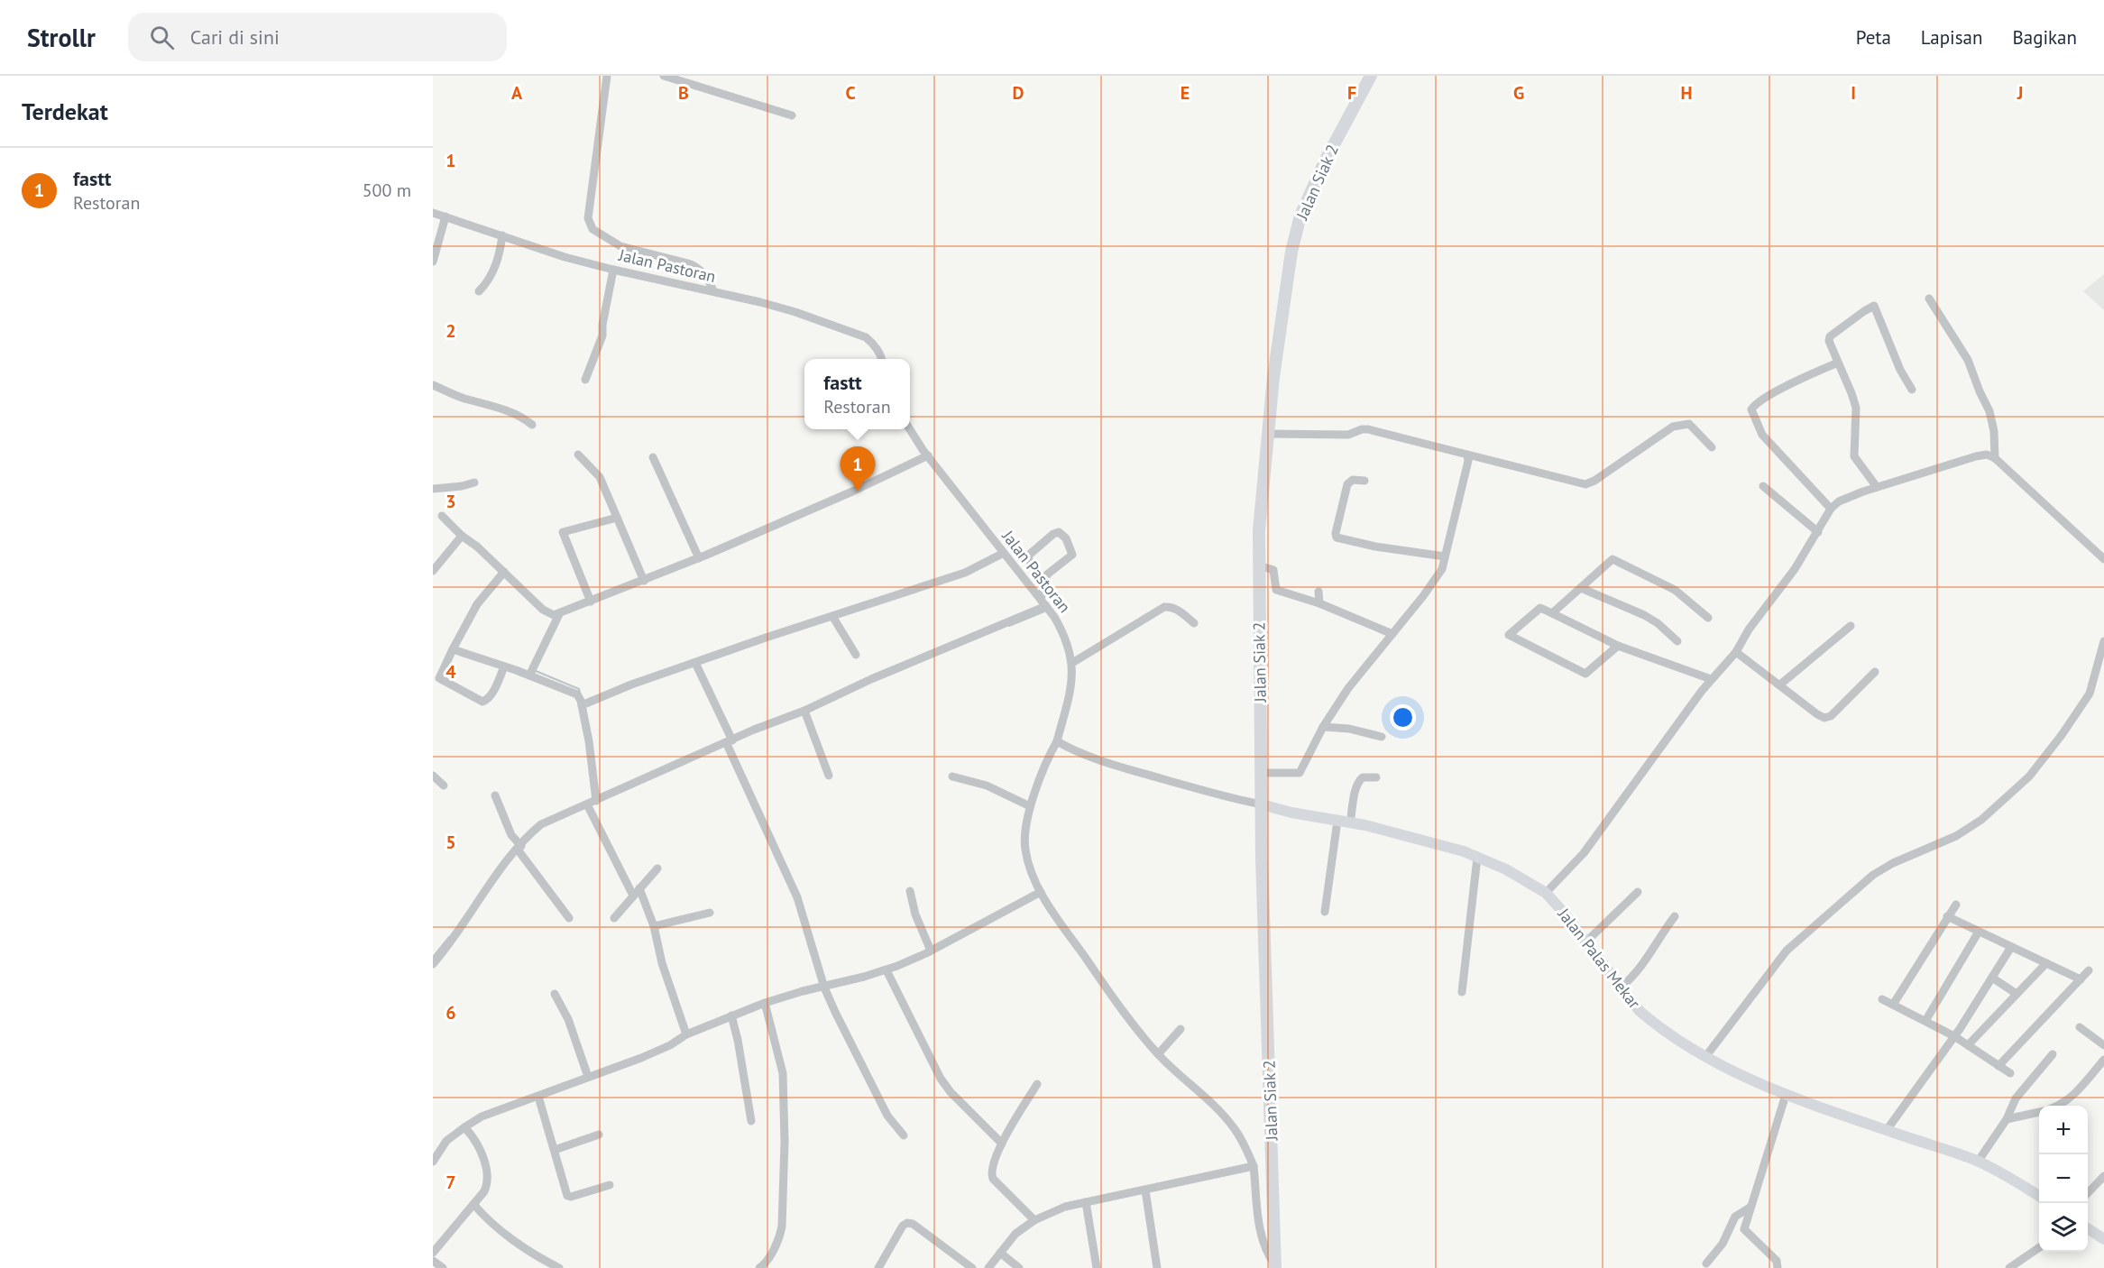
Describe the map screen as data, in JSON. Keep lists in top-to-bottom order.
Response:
{
  "streets": {
    "highway": ["Jalan Siak 2"],
    "main road": ["Jalan Palas Mekar"],
    "street": ["Jalan Pastoran"]
  },
  "crossings": [
    ["Jalan Siak 2", "Jalan Palas Mekar"]
  ],
  "page": {
    "header": "Strollr",
    "search": "Cari di sini",
    "nav": ["Peta", "Lapisan", "Bagikan"],
    "heading": "Terdekat",
    "list": [
      {
        "mark": "1",
        "name": "fastt",
        "note": "Restoran",
        "value": "500 m"
      }
    ],
    "popup": ["fastt", "Restoran"],
    "pins": "1",
    "map_buttons": ["+", "−"]
  },
  "grid": {
    "columns": [
      "A",
      "B",
      "C",
      "D",
      "E",
      "F",
      "G",
      "H",
      "I",
      "J"
    ],
    "rows": [
      "1",
      "2",
      "3",
      "4",
      "5",
      "6",
      "7"
    ]
  }
}
